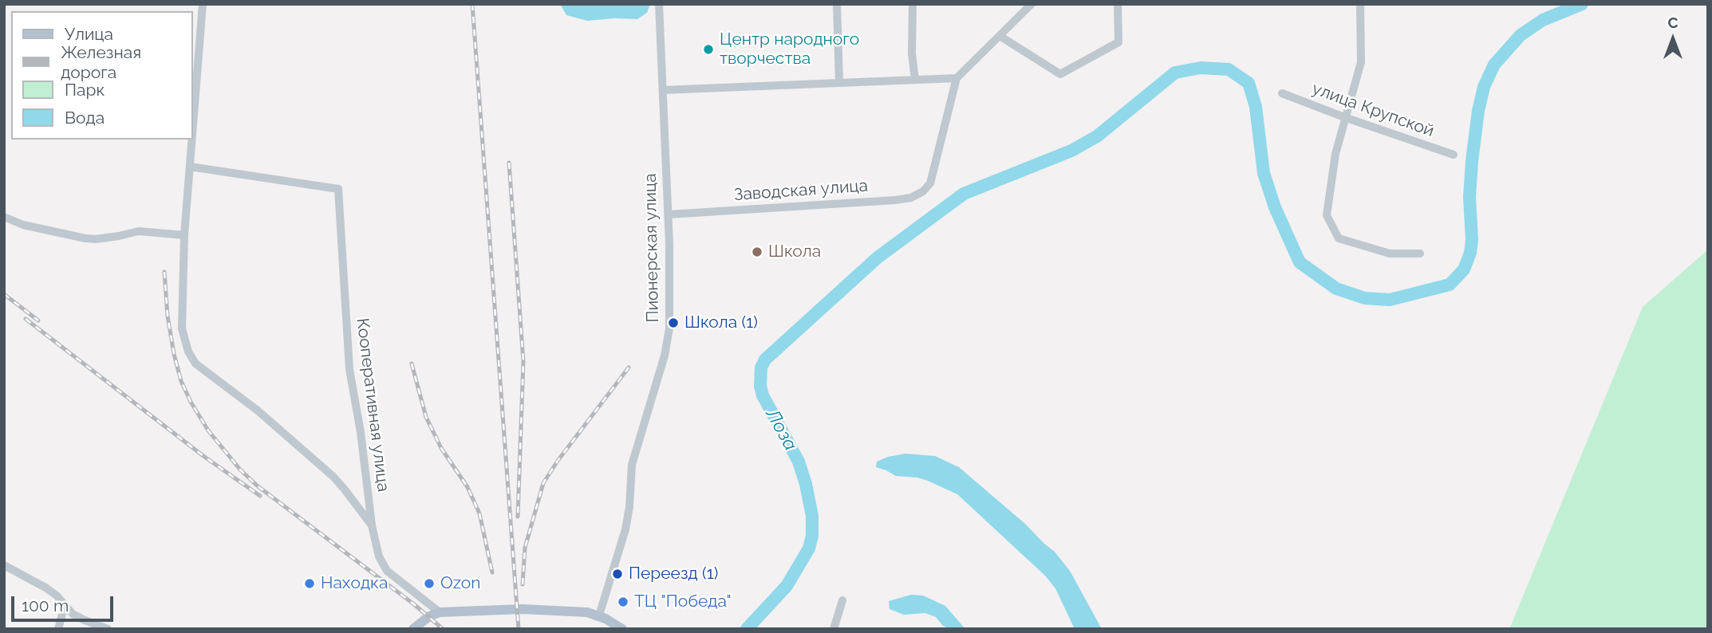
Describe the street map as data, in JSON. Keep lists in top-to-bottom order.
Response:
{
  "streets": {
    "street": [
      "улица Крупской",
      "Заводская улица",
      "Пионерская улица",
      "Кооперативная улица"
    ]
  },
  "crossings": [
    ["Заводская улица", "Пионерская улица"]
  ],
  "water": ["Лоза"],
  "places": [
    "Центр народного творчества",
    "Школа",
    "Школа (1)",
    "Переезд (1)",
    "Находка",
    "Ozon",
    "ТЦ \"Победа\""
  ],
  "legend": [
    "Улица",
    "Железная дорога",
    "Парк",
    "Вода"
  ],
  "scale_bar": "100 m",
  "north": "top"
}
